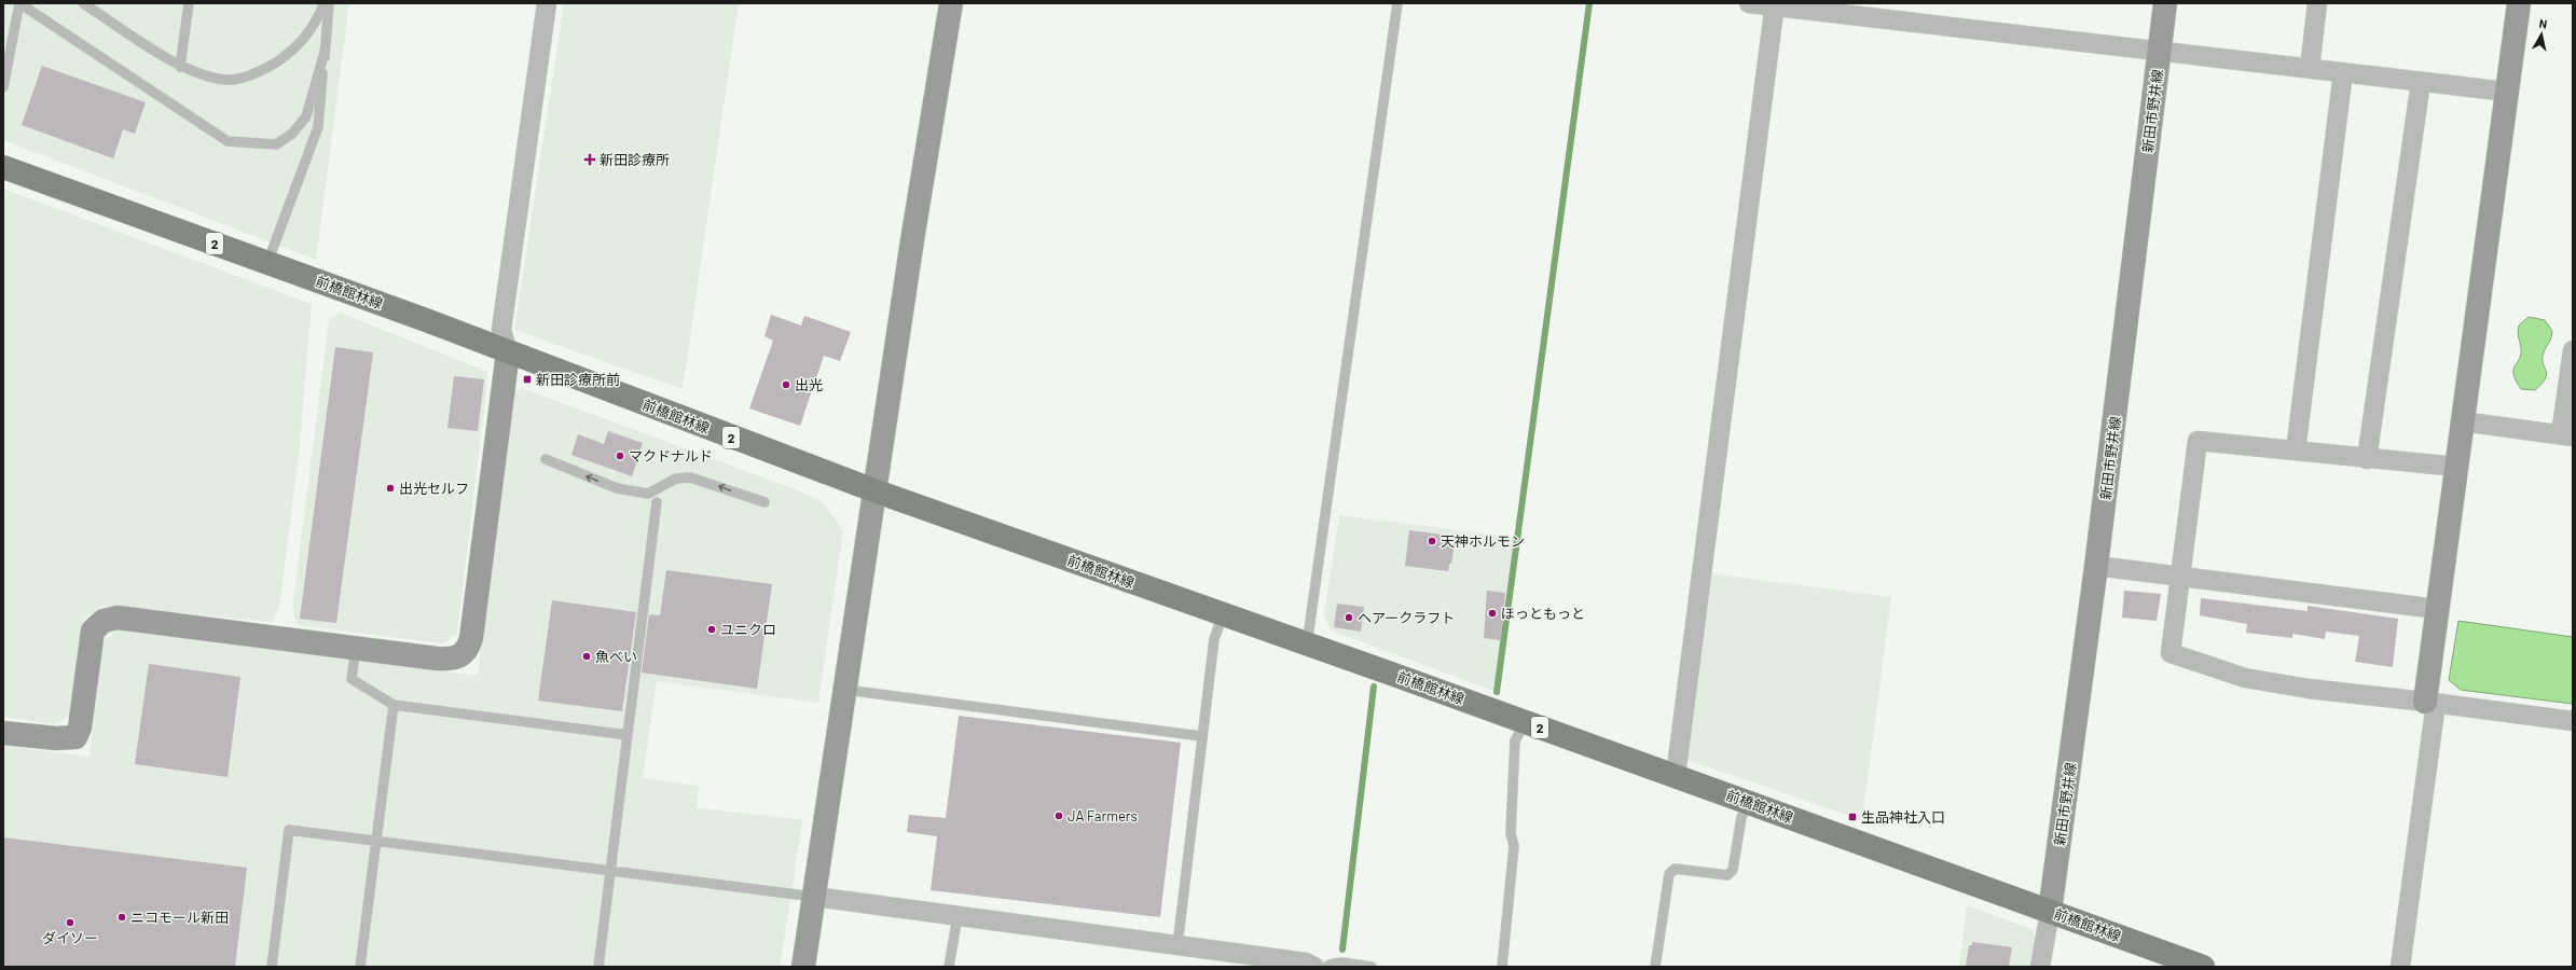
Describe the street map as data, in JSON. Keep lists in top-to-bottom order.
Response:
{
  "streets": {
    "main road": ["2", "前橋館林線"],
    "street": ["新田市野井線"]
  },
  "crossings": [
    ["新田市野井線", "前橋館林線"]
  ],
  "places": {
    "health": ["新田診療所"],
    "transit": ["新田診療所前", "生品神社入口"],
    "other": [
      "出光",
      "マクドナルド",
      "出光セルフ",
      "天神ホルモン",
      "ほっともっと",
      "ヘアークラフト",
      "ユニクロ",
      "魚べい",
      "JA Farmers",
      "ニコモール新田",
      "ダイソー"
    ]
  },
  "north": "top"
}
